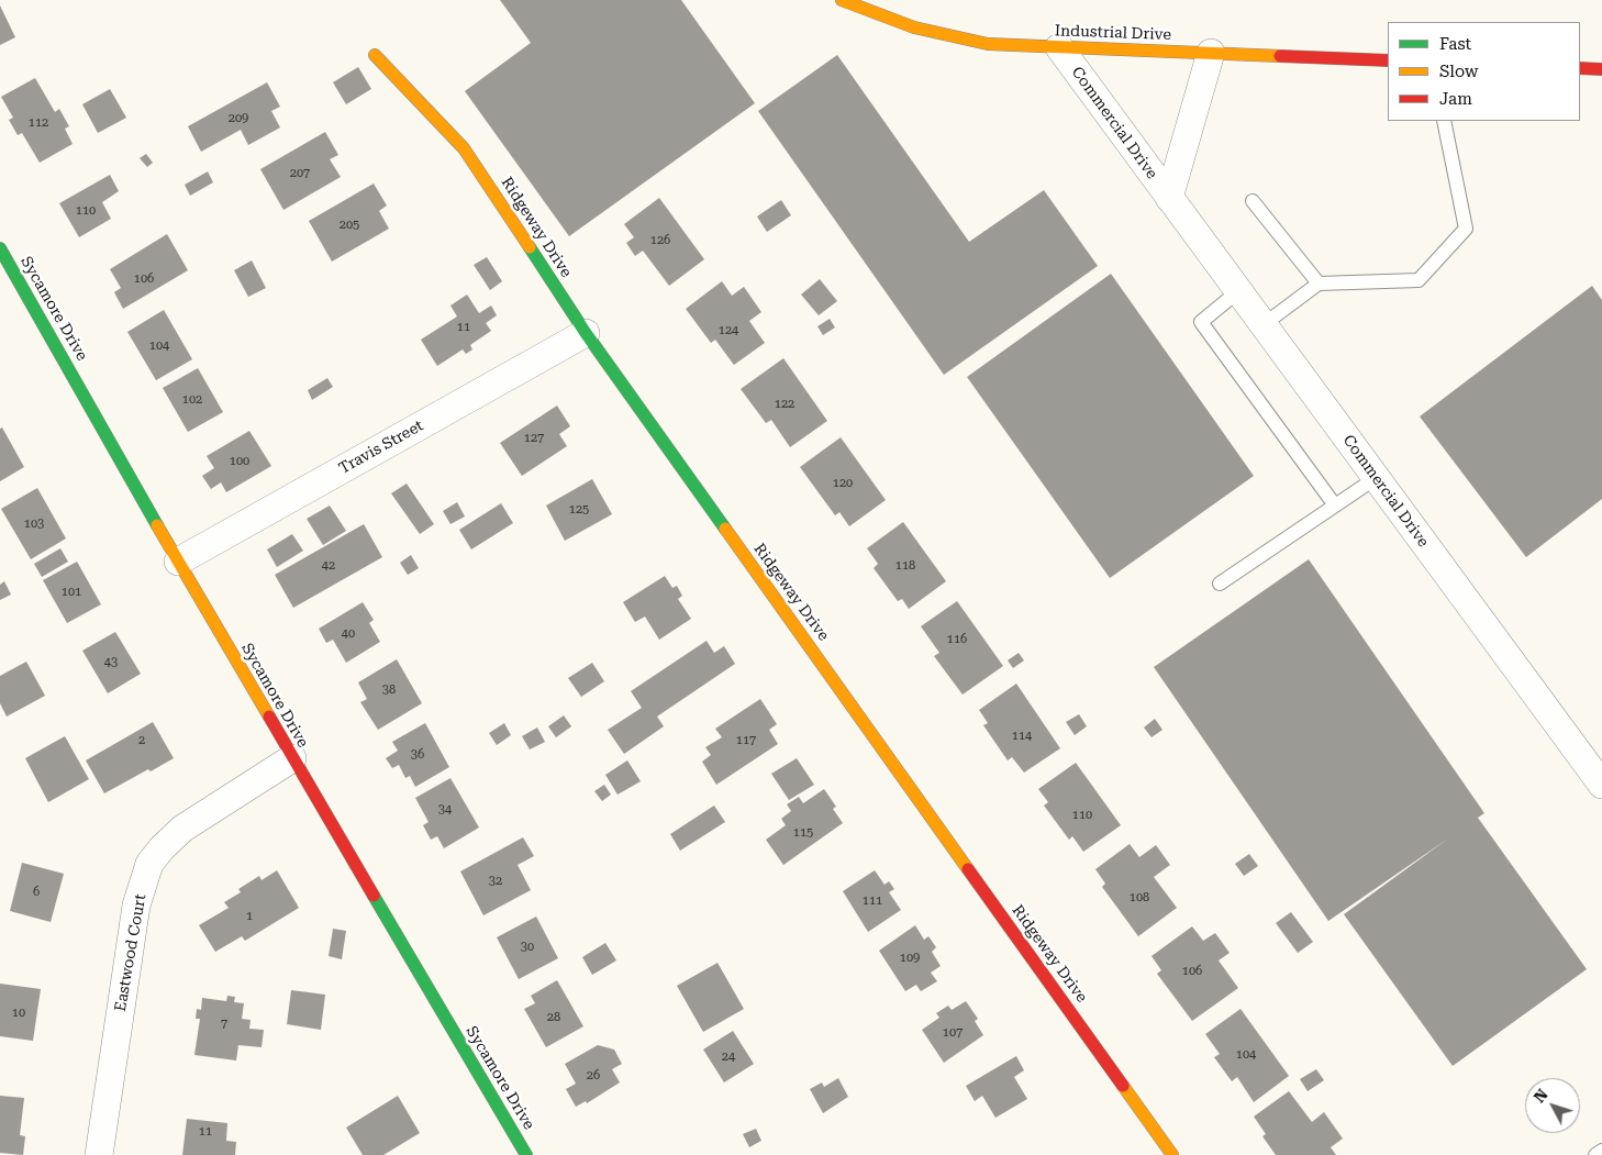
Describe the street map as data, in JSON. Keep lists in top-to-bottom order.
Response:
{
  "streets": {
    "street": [
      "Industrial Drive",
      "Commercial Drive",
      "Ridgeway Drive",
      "Sycamore Drive",
      "Travis Street",
      "Eastwood Court"
    ]
  },
  "crossings": [
    ["Industrial Drive", "Commercial Drive"],
    ["Ridgeway Drive", "Travis Street"],
    ["Sycamore Drive", "Travis Street"],
    ["Sycamore Drive", "Eastwood Court"]
  ],
  "house_numbers": [
    "209",
    "112",
    "207",
    "110",
    "205",
    "126",
    "106",
    "11",
    "124",
    "104",
    "102",
    "122",
    "127",
    "100",
    "120",
    "125",
    "103",
    "42",
    "118",
    "101",
    "40",
    "116",
    "43",
    "38",
    "114",
    "2",
    "117",
    "36",
    "34",
    "110",
    "115",
    "32",
    "6",
    "108",
    "111",
    "1",
    "30",
    "109",
    "106",
    "10",
    "28",
    "7",
    "107",
    "104",
    "24",
    "26",
    "11"
  ],
  "legend": ["Fast", "Slow", "Jam"],
  "north": "top left"
}
